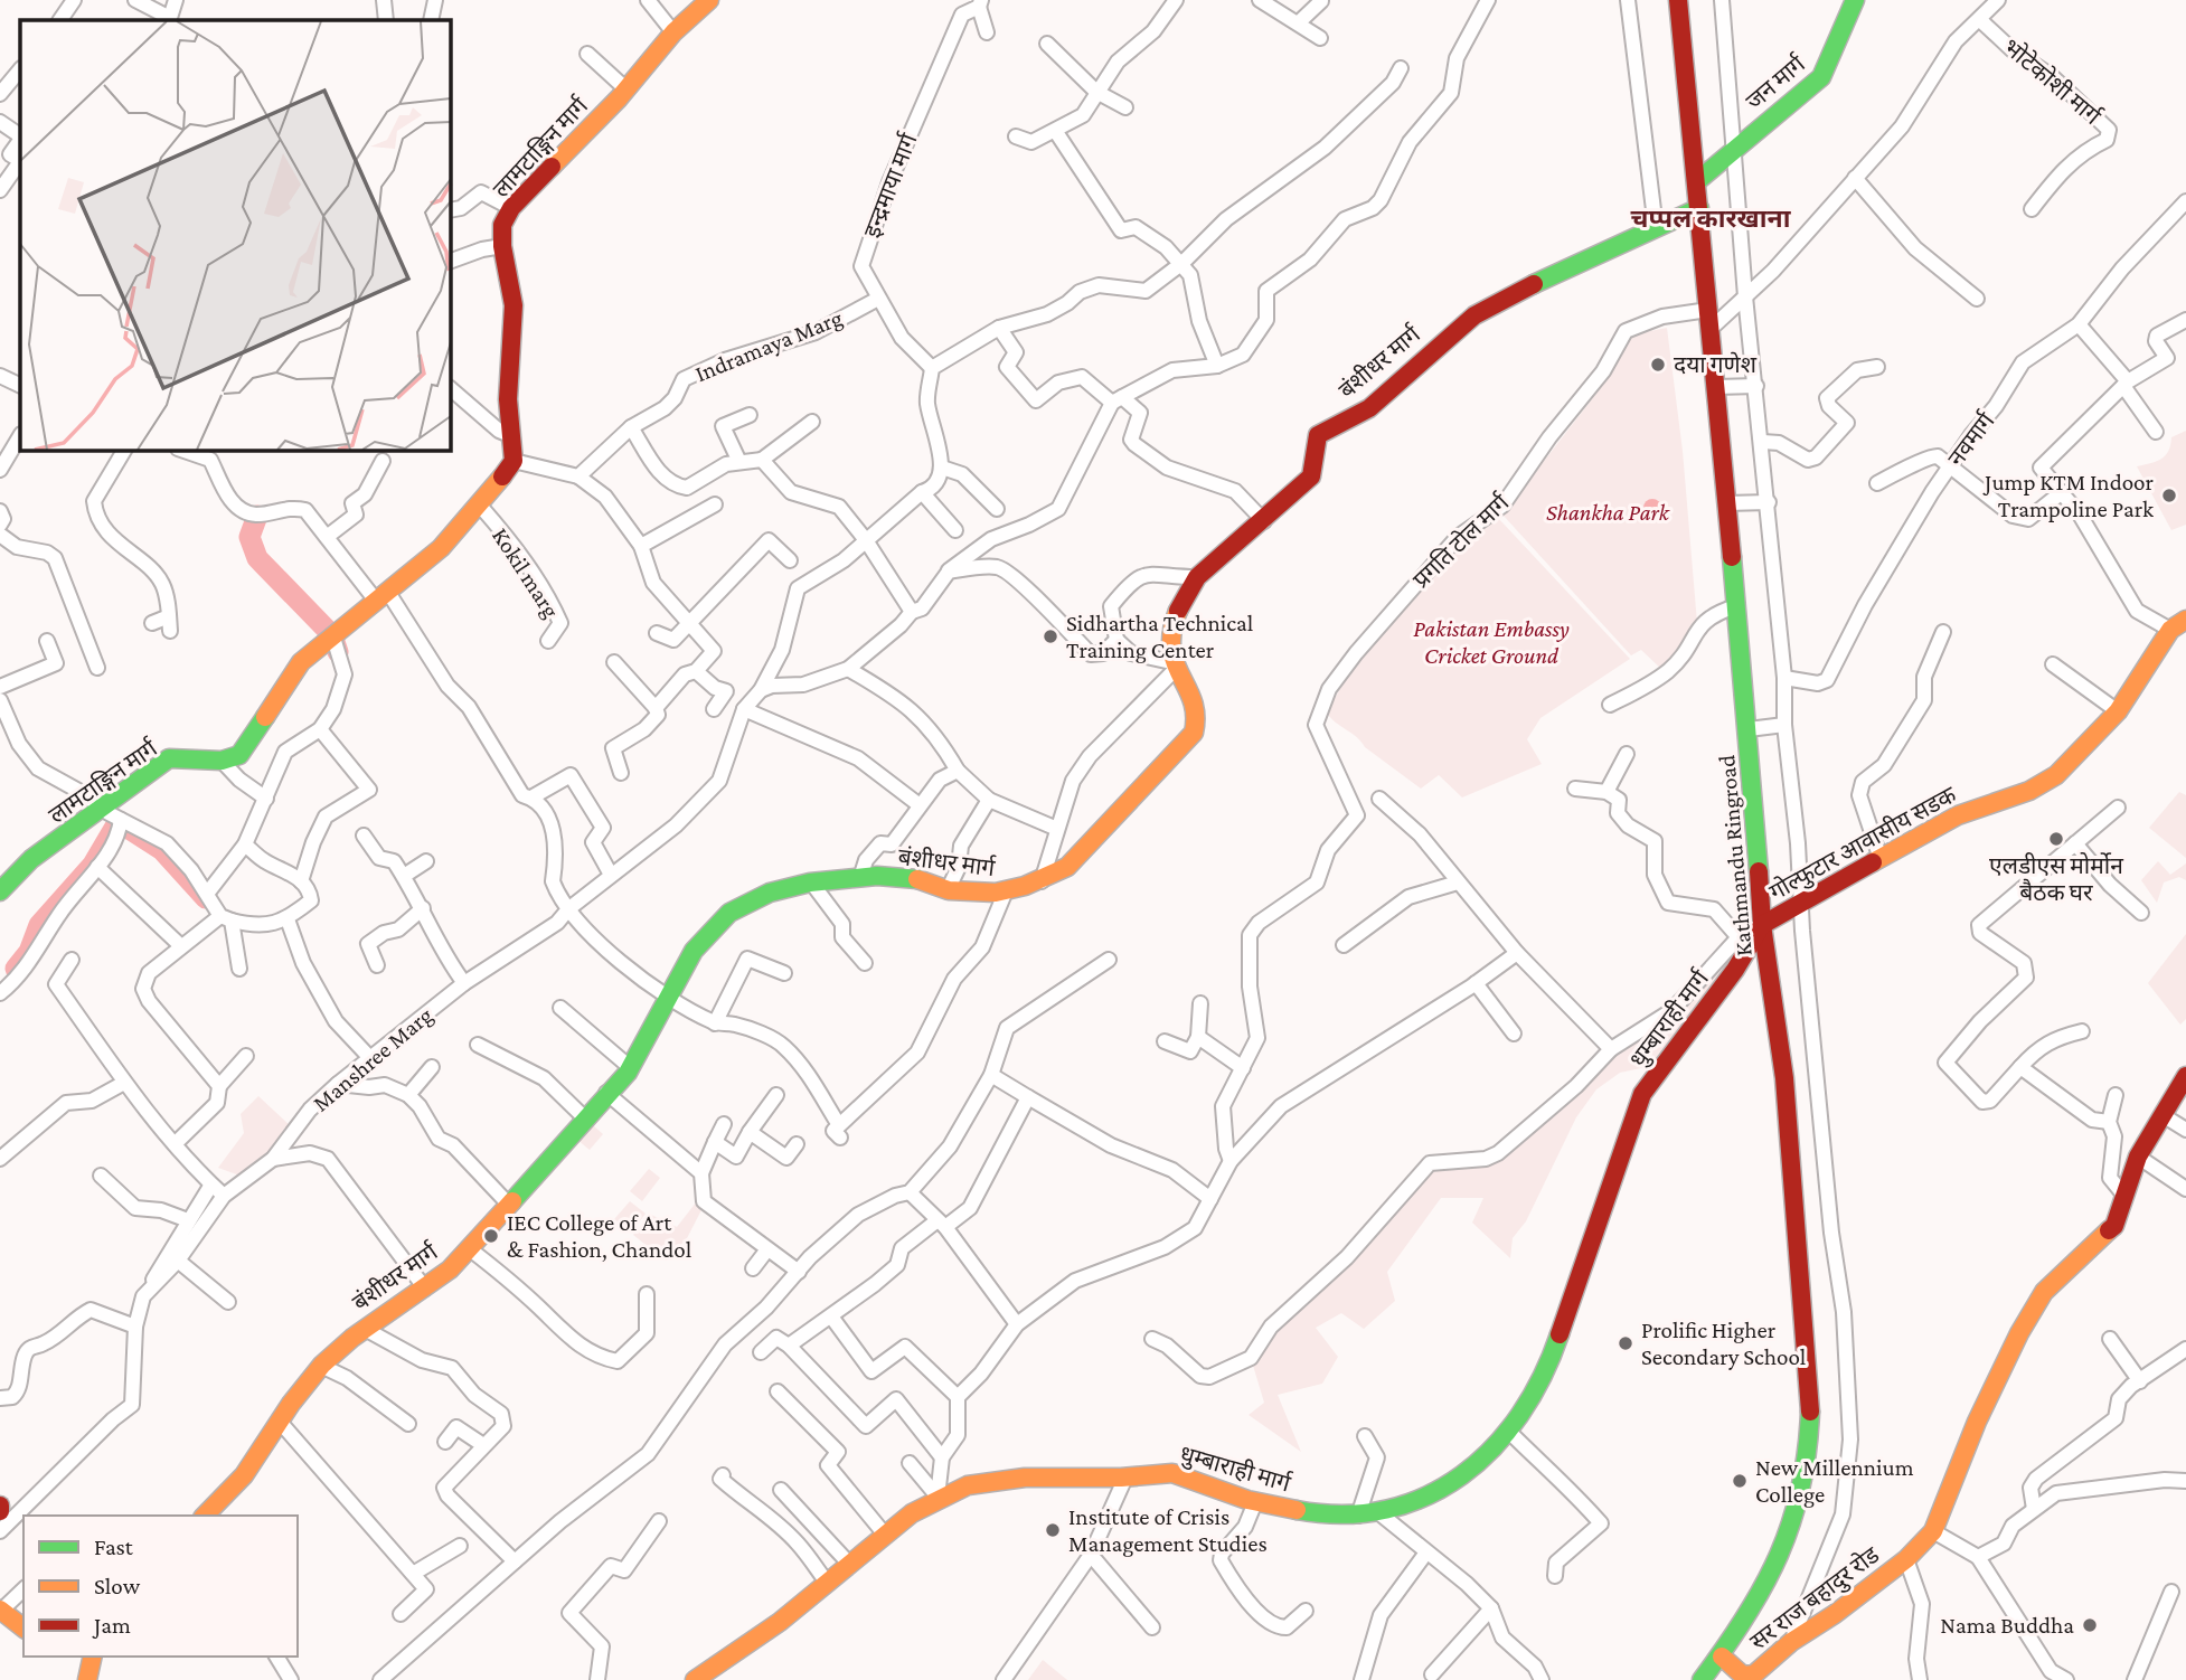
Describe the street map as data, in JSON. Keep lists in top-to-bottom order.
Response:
{
  "streets": {
    "main road": [
      "जन मार्ग",
      "लामटाङ्गिन मार्ग",
      "बंशीधर मार्ग",
      "गोल्फुटार आवासीय सडक",
      "Kathmandu Ringroad",
      "धुम्बाराही मार्ग",
      "सर राज बहादुर रोड"
    ],
    "street": [
      "भोटेकोशी मार्ग",
      "इन्द्रमाया मार्ग",
      "Indramaya Marg",
      "नवमार्ग",
      "प्रगति टोल मार्ग",
      "Kokil marg",
      "Manshree Marg"
    ]
  },
  "crossings": [
    ["जन मार्ग", "Kathmandu Ringroad"],
    ["इन्द्रमाया मार्ग", "Indramaya Marg"],
    ["बंशीधर मार्ग", "Kathmandu Ringroad"],
    ["प्रगति टोल मार्ग", "Kathmandu Ringroad"],
    ["गोल्फुटार आवासीय सडक", "Kathmandu Ringroad"],
    ["गोल्फुटार आवासीय सडक", "धुम्बाराही मार्ग"],
    ["Kathmandu Ringroad", "धुम्बाराही मार्ग"],
    ["Kathmandu Ringroad", "सर राज बहादुर रोड"]
  ],
  "districts": ["चप्पल कारखाना"],
  "parks": ["Shankha Park", "Pakistan Embassy Cricket Ground"],
  "places": [
    "दया गणेश",
    "Jump KTM Indoor Trampoline Park",
    "Sidhartha Technical Training Center",
    "एलडीएस मोर्मोन बैठक घर",
    "IEC College of Art & Fashion, Chandol",
    "Prolific Higher Secondary School",
    "New Millennium College",
    "Institute of Crisis Management Studies",
    "Nama Buddha"
  ],
  "legend": ["Fast", "Slow", "Jam"]
}
